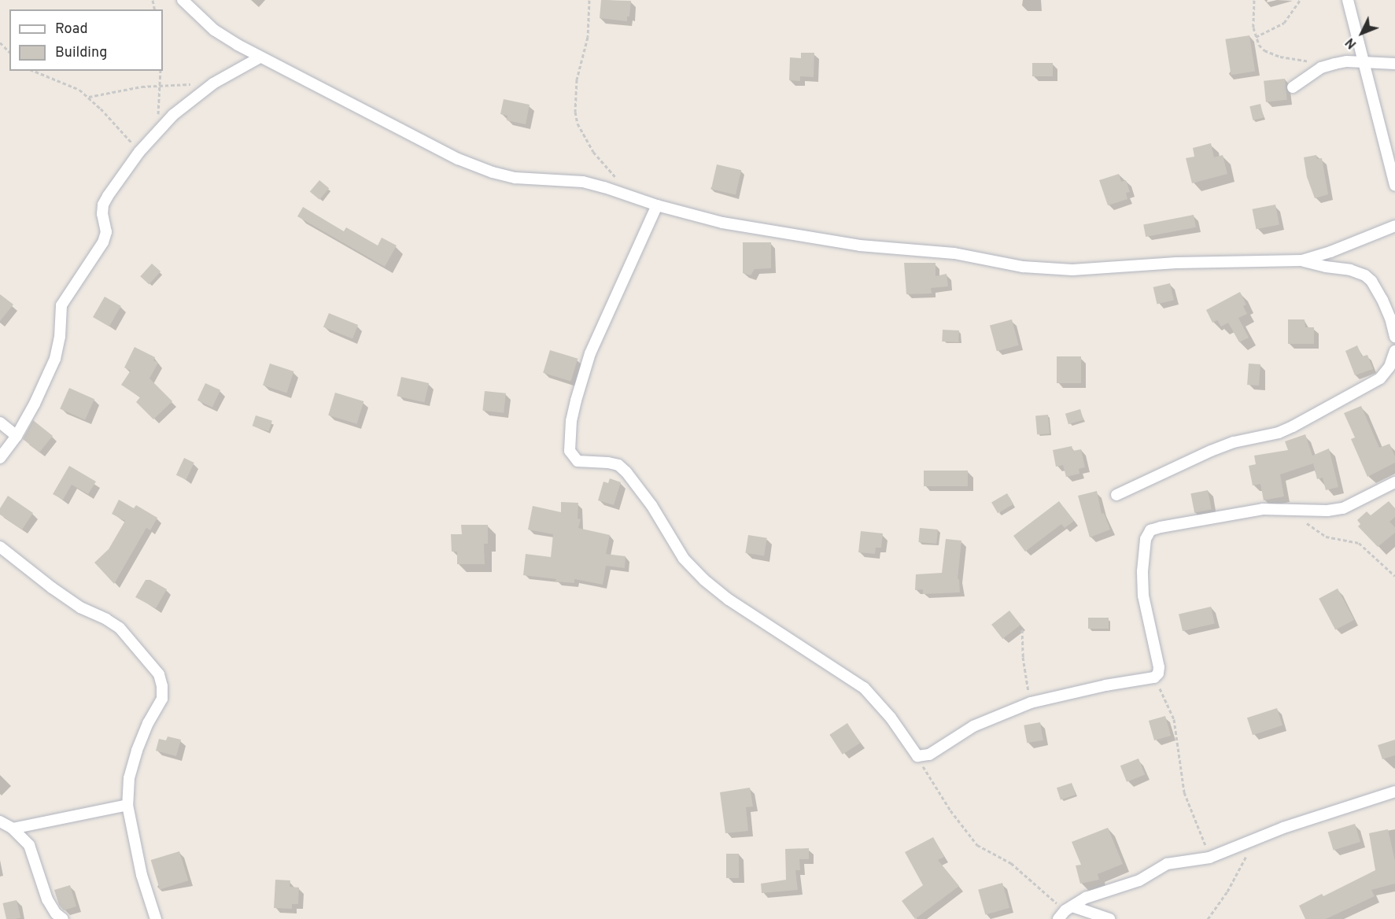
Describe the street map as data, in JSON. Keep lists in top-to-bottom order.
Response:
{
  "legend": ["Road", "Building"],
  "north": "bottom left"
}
